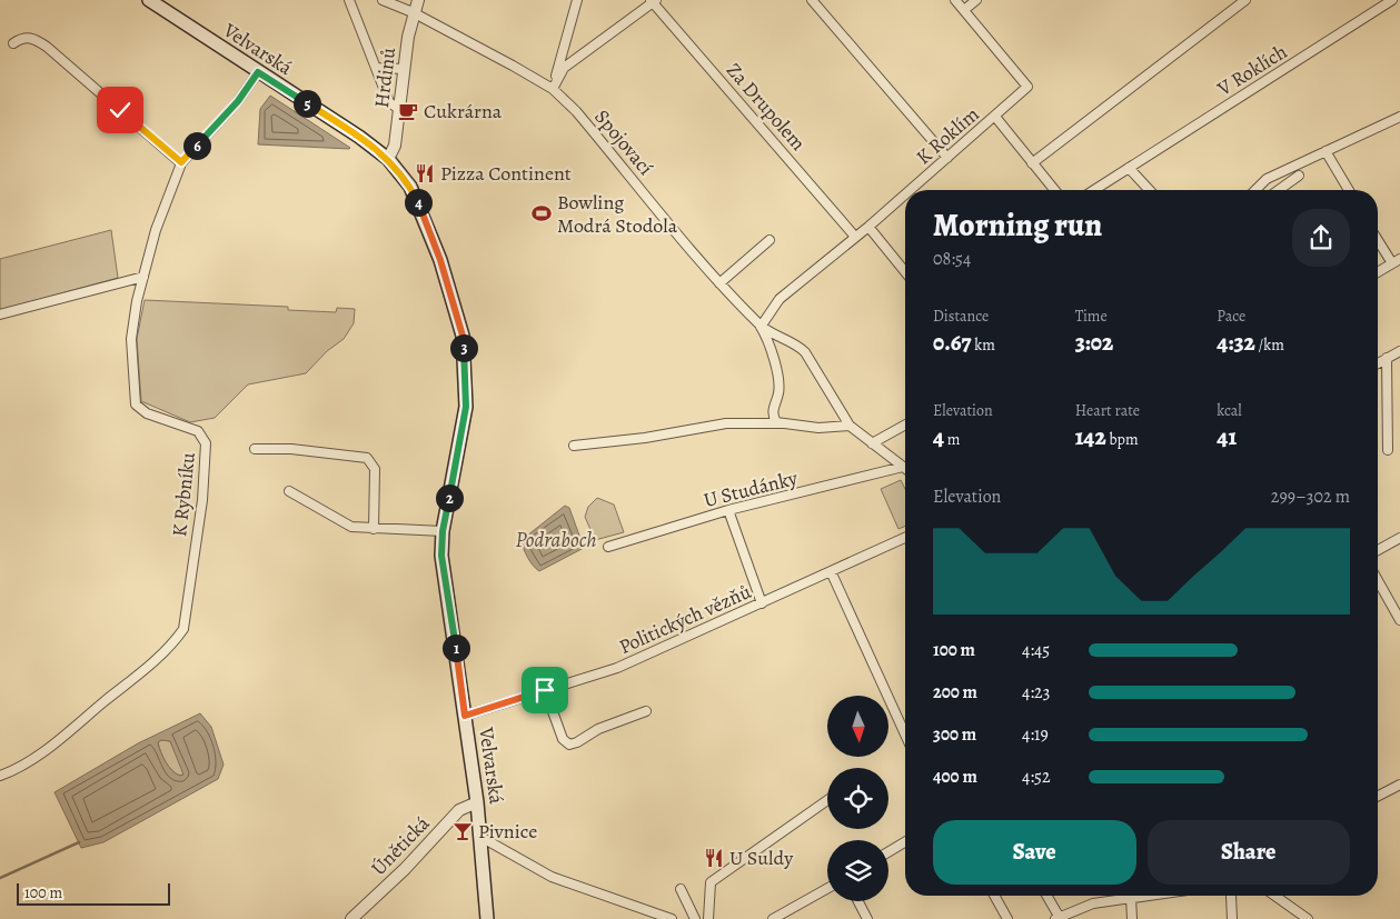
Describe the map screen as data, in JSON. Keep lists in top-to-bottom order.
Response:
{
  "streets": {
    "main road": ["Velvarská"],
    "street": [
      "V Roklích",
      "Hrdinů",
      "Za Drupolem",
      "K Roklím",
      "Spojovací",
      "U Studánky",
      "K Rybníku",
      "Politických vězňů",
      "Únětická"
    ]
  },
  "crossings": [
    ["Velvarská", "Hrdinů"],
    ["Velvarská", "K Rybníku"],
    ["Velvarská", "Politických vězňů"],
    ["Velvarská", "Únětická"],
    ["Hrdinů", "Spojovací"],
    ["Za Drupolem", "K Roklím"],
    ["K Roklím", "Spojovací"],
    ["Spojovací", "U Studánky"]
  ],
  "water": ["Podraboch"],
  "places": {
    "cafe": ["Cukrárna"],
    "restaurant": ["Pizza Continent", "U Suldy"],
    "sports": ["Bowling Modrá Stodola"],
    "bar": ["Pivnice"]
  },
  "scale_bar": "100 m",
  "north": "bottom",
  "page": {
    "pins": [
      "5",
      "6",
      "4",
      "3",
      "2",
      "1"
    ],
    "heading": ["Morning run", "08:54"],
    "stats": [
      ["Distance", "0.67 km"],
      ["Time", "3:02"],
      ["Pace", "4:32 /km"],
      ["Elevation", "4 m"],
      ["Heart rate", "142 bpm"],
      ["kcal", "41"]
    ],
    "chart": ["Elevation", "299–302 m"],
    "list": [
      {
        "name": "100 m",
        "note": "4:45"
      },
      {
        "name": "200 m",
        "note": "4:23"
      },
      {
        "name": "300 m",
        "note": "4:19"
      },
      {
        "name": "400 m",
        "note": "4:52"
      }
    ],
    "buttons": ["Save", "Share"],
    "scale": "100 m"
  }
}
